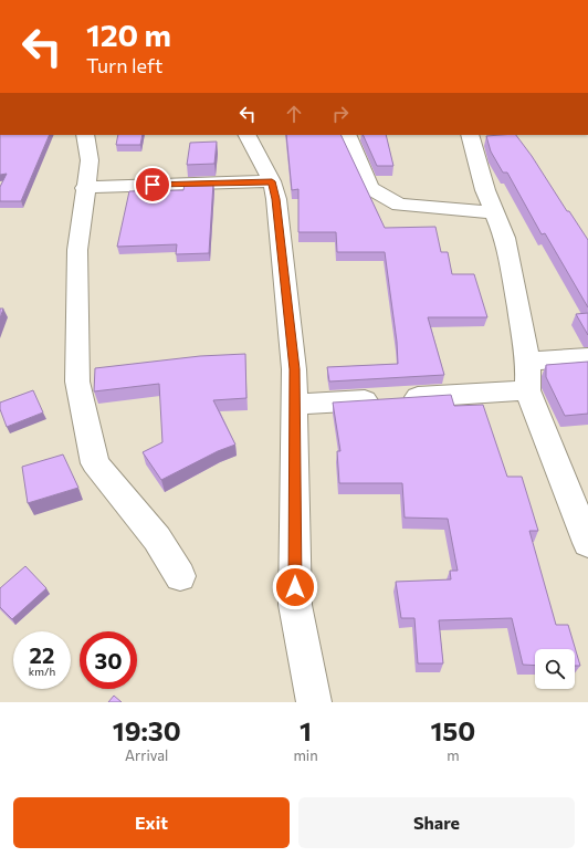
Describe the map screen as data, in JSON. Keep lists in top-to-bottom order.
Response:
{
  "page": {
    "turn": ["120 m", "Turn left"],
    "speed": "22 km/h",
    "limit": "30",
    "eta": [
      "19:30",
      "Arrival",
      "1",
      "min",
      "150",
      "m"
    ],
    "buttons": ["Exit", "Share"]
  }
}
